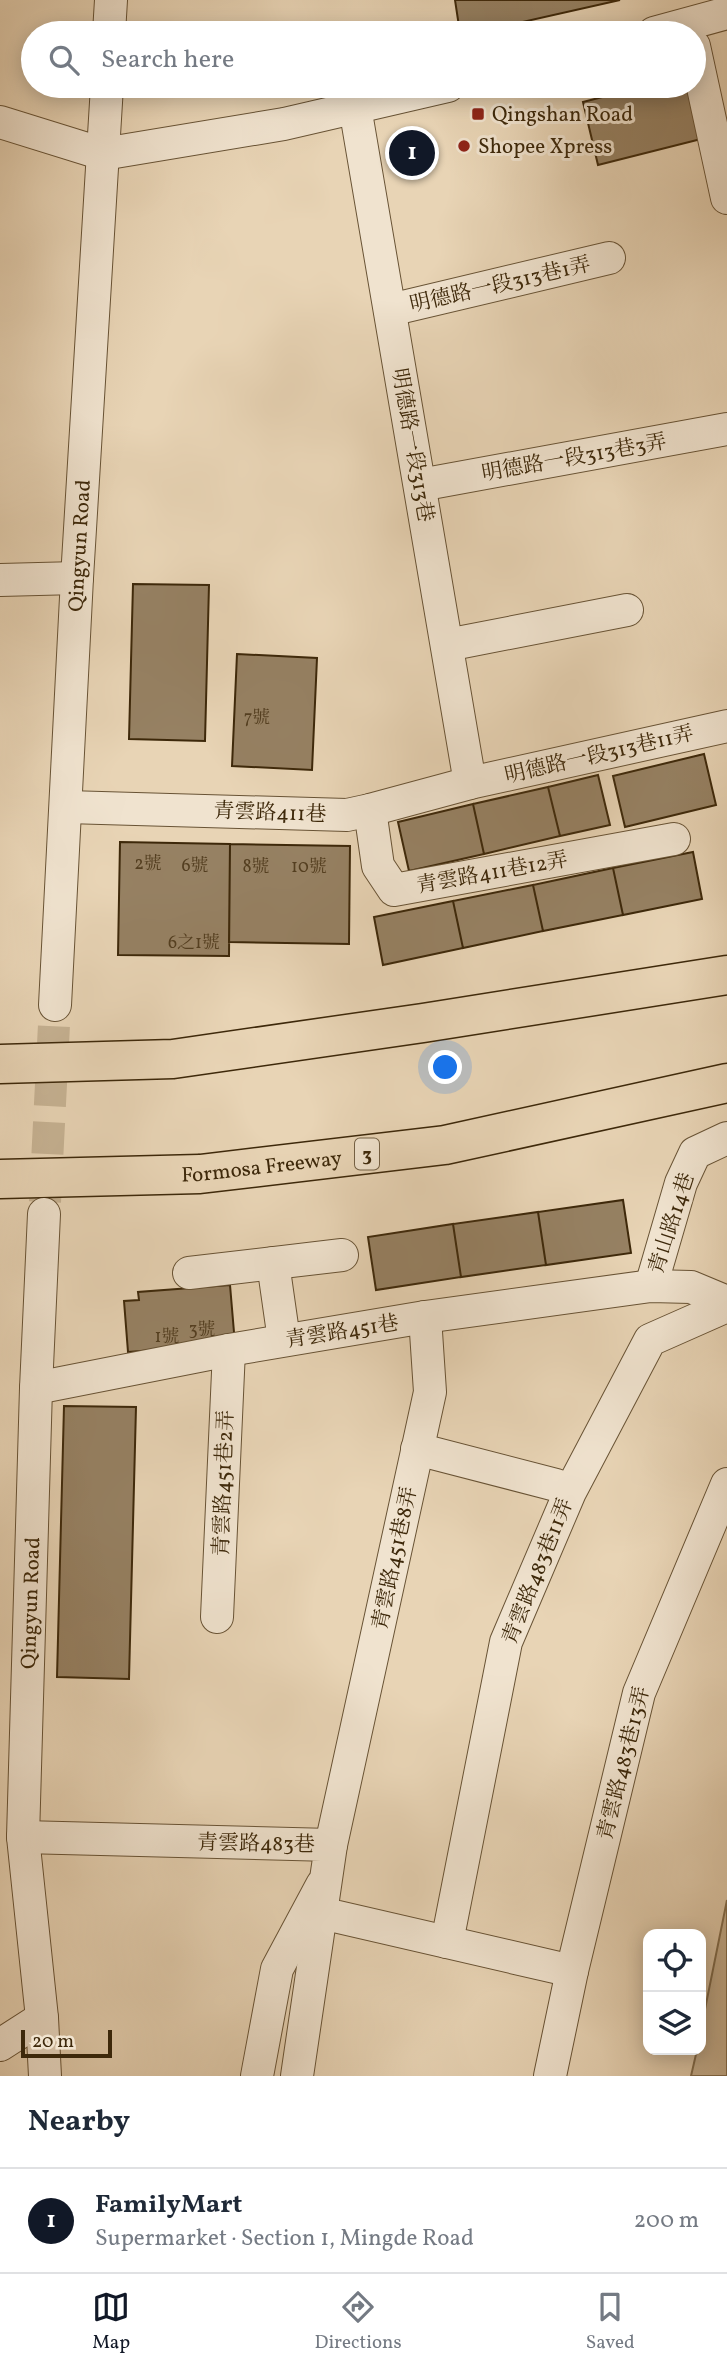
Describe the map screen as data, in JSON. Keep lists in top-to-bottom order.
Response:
{
  "streets": {
    "highway": ["3", "Formosa Freeway"],
    "street": [
      "明德路一段313巷1弄",
      "明德路一段313巷",
      "明德路一段313巷3弄",
      "Qingyun Road",
      "明德路一段313巷11弄",
      "青雲路411巷",
      "青雲路411巷12弄",
      "青山路14巷",
      "青雲路451巷",
      "青雲路451巷2弄",
      "青雲路451巷8弄",
      "青雲路483巷11弄",
      "青雲路483巷13弄",
      "青雲路483巷"
    ]
  },
  "crossings": [
    ["明德路一段313巷1弄", "明德路一段313巷"],
    ["明德路一段313巷", "明德路一段313巷3弄"],
    ["明德路一段313巷", "明德路一段313巷11弄"],
    ["明德路一段313巷", "青雲路411巷"],
    ["Qingyun Road", "青雲路411巷"],
    ["Qingyun Road", "青雲路451巷"],
    ["Qingyun Road", "青雲路483巷"],
    ["明德路一段313巷11弄", "青雲路411巷"],
    ["青雲路411巷", "青雲路411巷12弄"],
    ["青山路14巷", "青雲路451巷"],
    ["青雲路451巷", "青雲路451巷2弄"],
    ["青雲路451巷", "青雲路451巷8弄"],
    ["青雲路451巷8弄", "青雲路483巷"]
  ],
  "places": {
    "transit": ["Qingshan Road"],
    "other": ["Shopee Xpress"]
  },
  "house_numbers": [
    "7號",
    "2號",
    "6號",
    "8號",
    "10號",
    "6之1號",
    "3號",
    "1號"
  ],
  "scale_bar": "20 m",
  "page": {
    "search": "Search here",
    "pins": "1",
    "scale": "20 m",
    "heading": "Nearby",
    "list": [
      {
        "mark": "1",
        "name": "FamilyMart",
        "note": "Supermarket · Section 1, Mingde Road",
        "value": "200 m"
      }
    ],
    "nav": ["Map", "Directions", "Saved"]
  }
}
